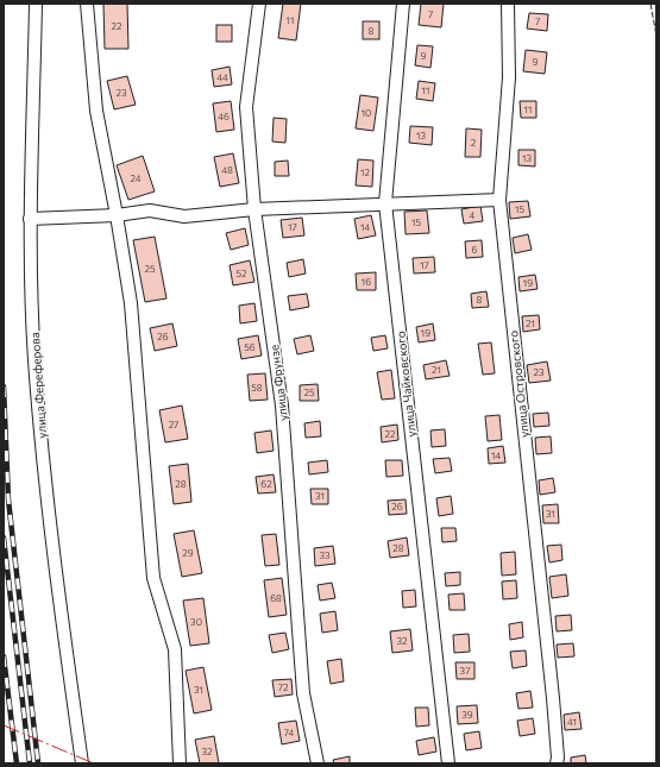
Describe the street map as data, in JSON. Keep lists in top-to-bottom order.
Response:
{
  "streets": {
    "street": [
      "улица Фрунзе",
      "улица Чайковского",
      "улица Островского",
      "улица Фереферова"
    ]
  },
  "house_numbers": [
    "7",
    "11",
    "7",
    "22",
    "8",
    "9",
    "9",
    "44",
    "11",
    "23",
    "11",
    "10",
    "46",
    "13",
    "2",
    "13",
    "48",
    "12",
    "24",
    "15",
    "4",
    "15",
    "17",
    "14",
    "6",
    "17",
    "25",
    "52",
    "16",
    "19",
    "8",
    "21",
    "19",
    "26",
    "56",
    "21",
    "23",
    "58",
    "25",
    "27",
    "22",
    "14",
    "28",
    "62",
    "31",
    "26",
    "31",
    "28",
    "29",
    "33",
    "68",
    "30",
    "32",
    "37",
    "72",
    "31",
    "39",
    "41",
    "74",
    "32"
  ]
}
